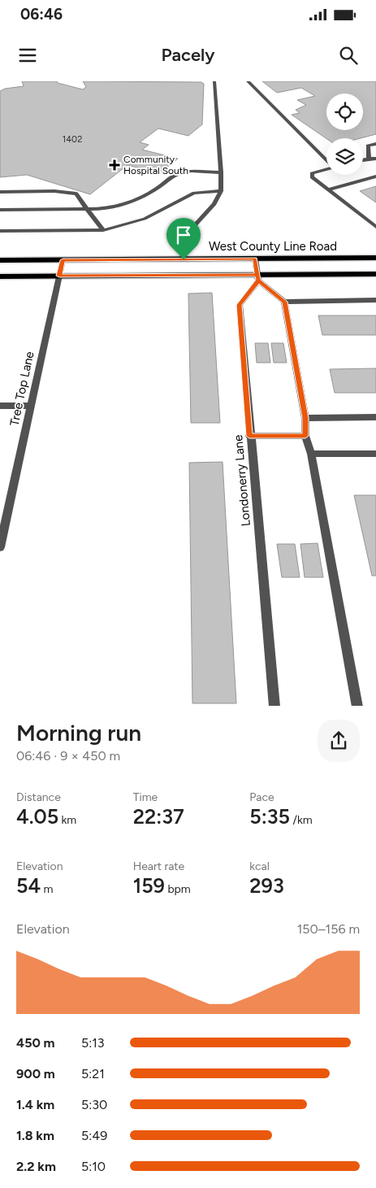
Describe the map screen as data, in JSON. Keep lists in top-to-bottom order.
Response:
{
  "streets": {
    "main road": ["West County Line Road"],
    "street": ["Tree Top Lane", "Londonerry Lane"]
  },
  "crossings": [
    ["West County Line Road", "Tree Top Lane"]
  ],
  "places": {
    "health": ["Community Hospital South"]
  },
  "house_numbers": ["1402"],
  "page": {
    "status": "06:46",
    "header": "Pacely",
    "heading": ["Morning run", "06:46 · 9 × 450 m"],
    "stats": [
      ["Distance", "4.05 km"],
      ["Time", "22:37"],
      ["Pace", "5:35 /km"],
      ["Elevation", "54 m"],
      ["Heart rate", "159 bpm"],
      ["kcal", "293"]
    ],
    "chart": ["Elevation", "150–156 m"],
    "list": [
      {
        "name": "450 m",
        "note": "5:13"
      },
      {
        "name": "900 m",
        "note": "5:21"
      },
      {
        "name": "1.4 km",
        "note": "5:30"
      },
      {
        "name": "1.8 km",
        "note": "5:49"
      },
      {
        "name": "2.2 km",
        "note": "5:10"
      }
    ]
  }
}
